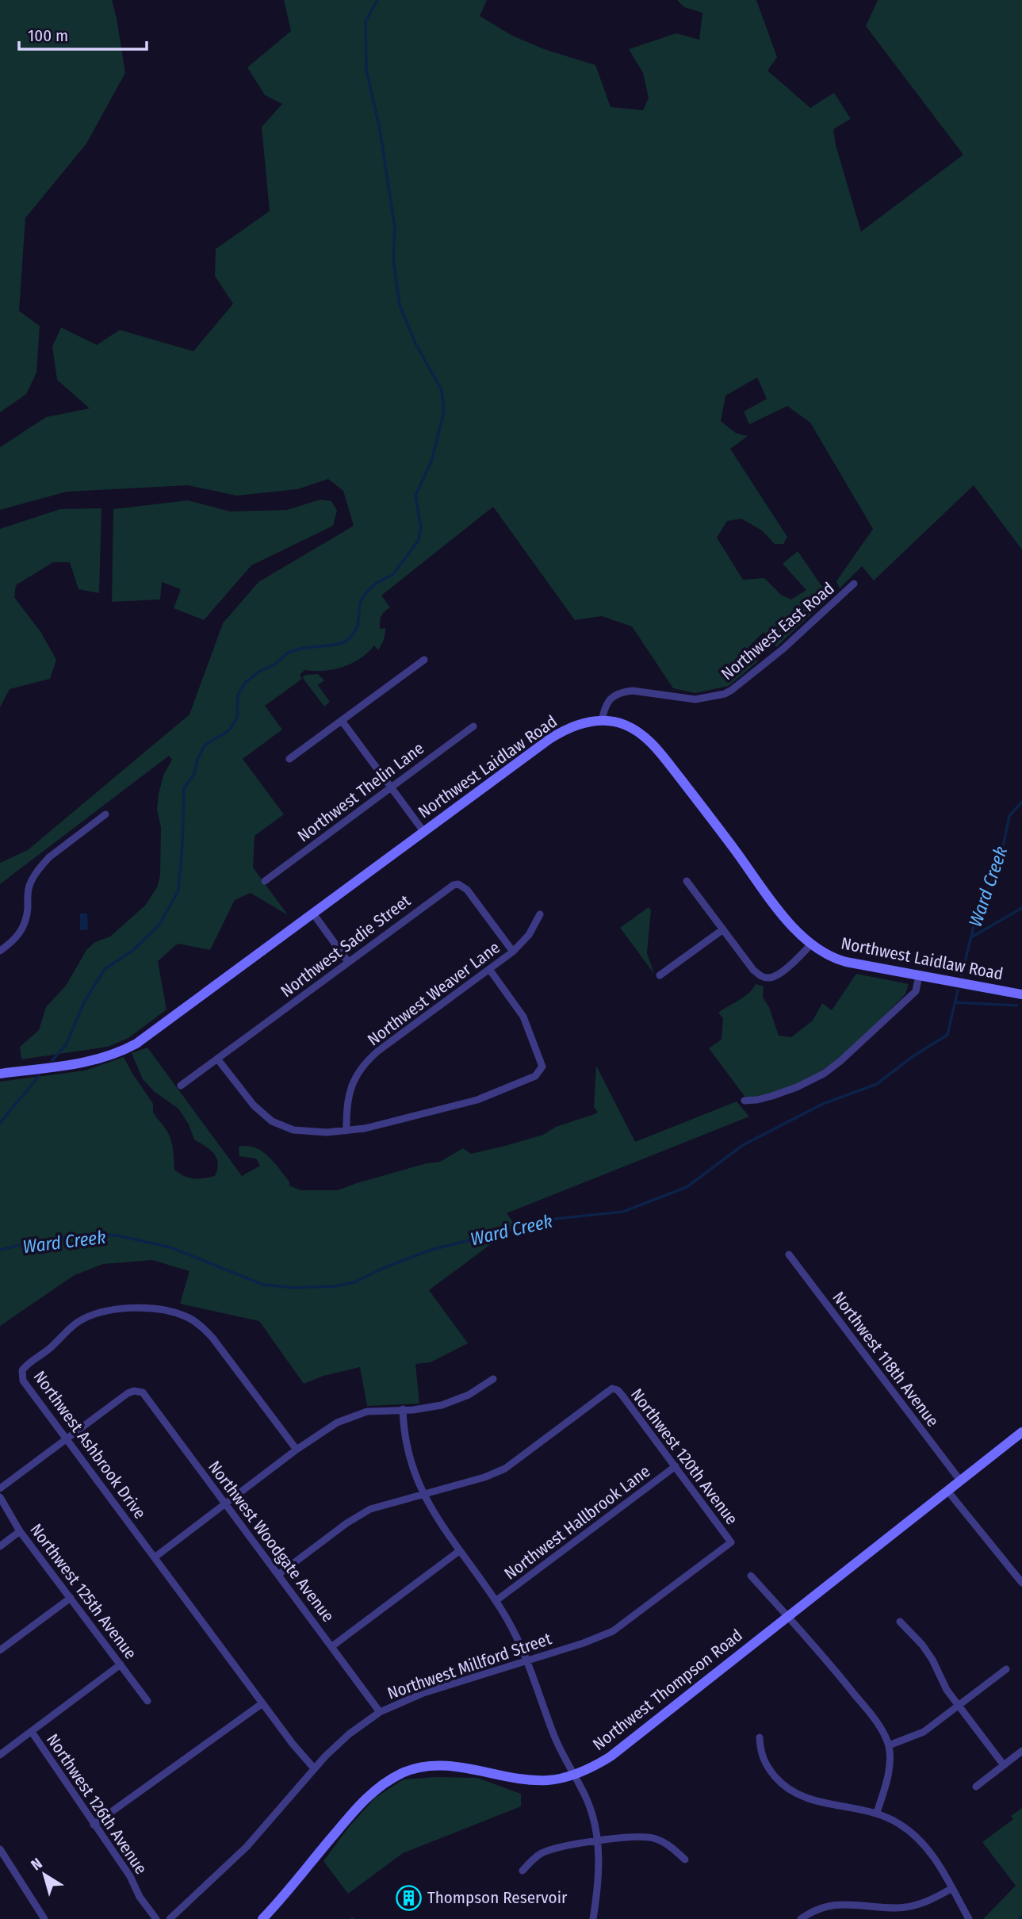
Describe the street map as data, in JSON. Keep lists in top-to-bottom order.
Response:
{
  "streets": {
    "street": [
      "Northwest East Road",
      "Northwest Laidlaw Road",
      "Northwest Thelin Lane",
      "Northwest Sadie Street",
      "Northwest Weaver Lane",
      "Northwest 118th Avenue",
      "Northwest Ashbrook Drive",
      "Northwest 120th Avenue",
      "Northwest Hallbrook Lane",
      "Northwest Woodgate Avenue",
      "Northwest 125th Avenue",
      "Northwest Millford Street",
      "Northwest Thompson Road",
      "Northwest 126th Avenue"
    ]
  },
  "crossings": [
    ["Northwest East Road", "Northwest Laidlaw Road"],
    ["Northwest Sadie Street", "Northwest Weaver Lane"],
    ["Northwest 118th Avenue", "Northwest Thompson Road"],
    ["Northwest Ashbrook Drive", "Northwest Woodgate Avenue"],
    ["Northwest Ashbrook Drive", "Northwest Millford Street"],
    ["Northwest 120th Avenue", "Northwest Hallbrook Lane"],
    ["Northwest 120th Avenue", "Northwest Millford Street"],
    ["Northwest Woodgate Avenue", "Northwest Millford Street"]
  ],
  "water": ["Ward Creek"],
  "places": {
    "building": ["Thompson Reservoir"]
  },
  "scale_bar": "100 m",
  "north": "top left"
}
